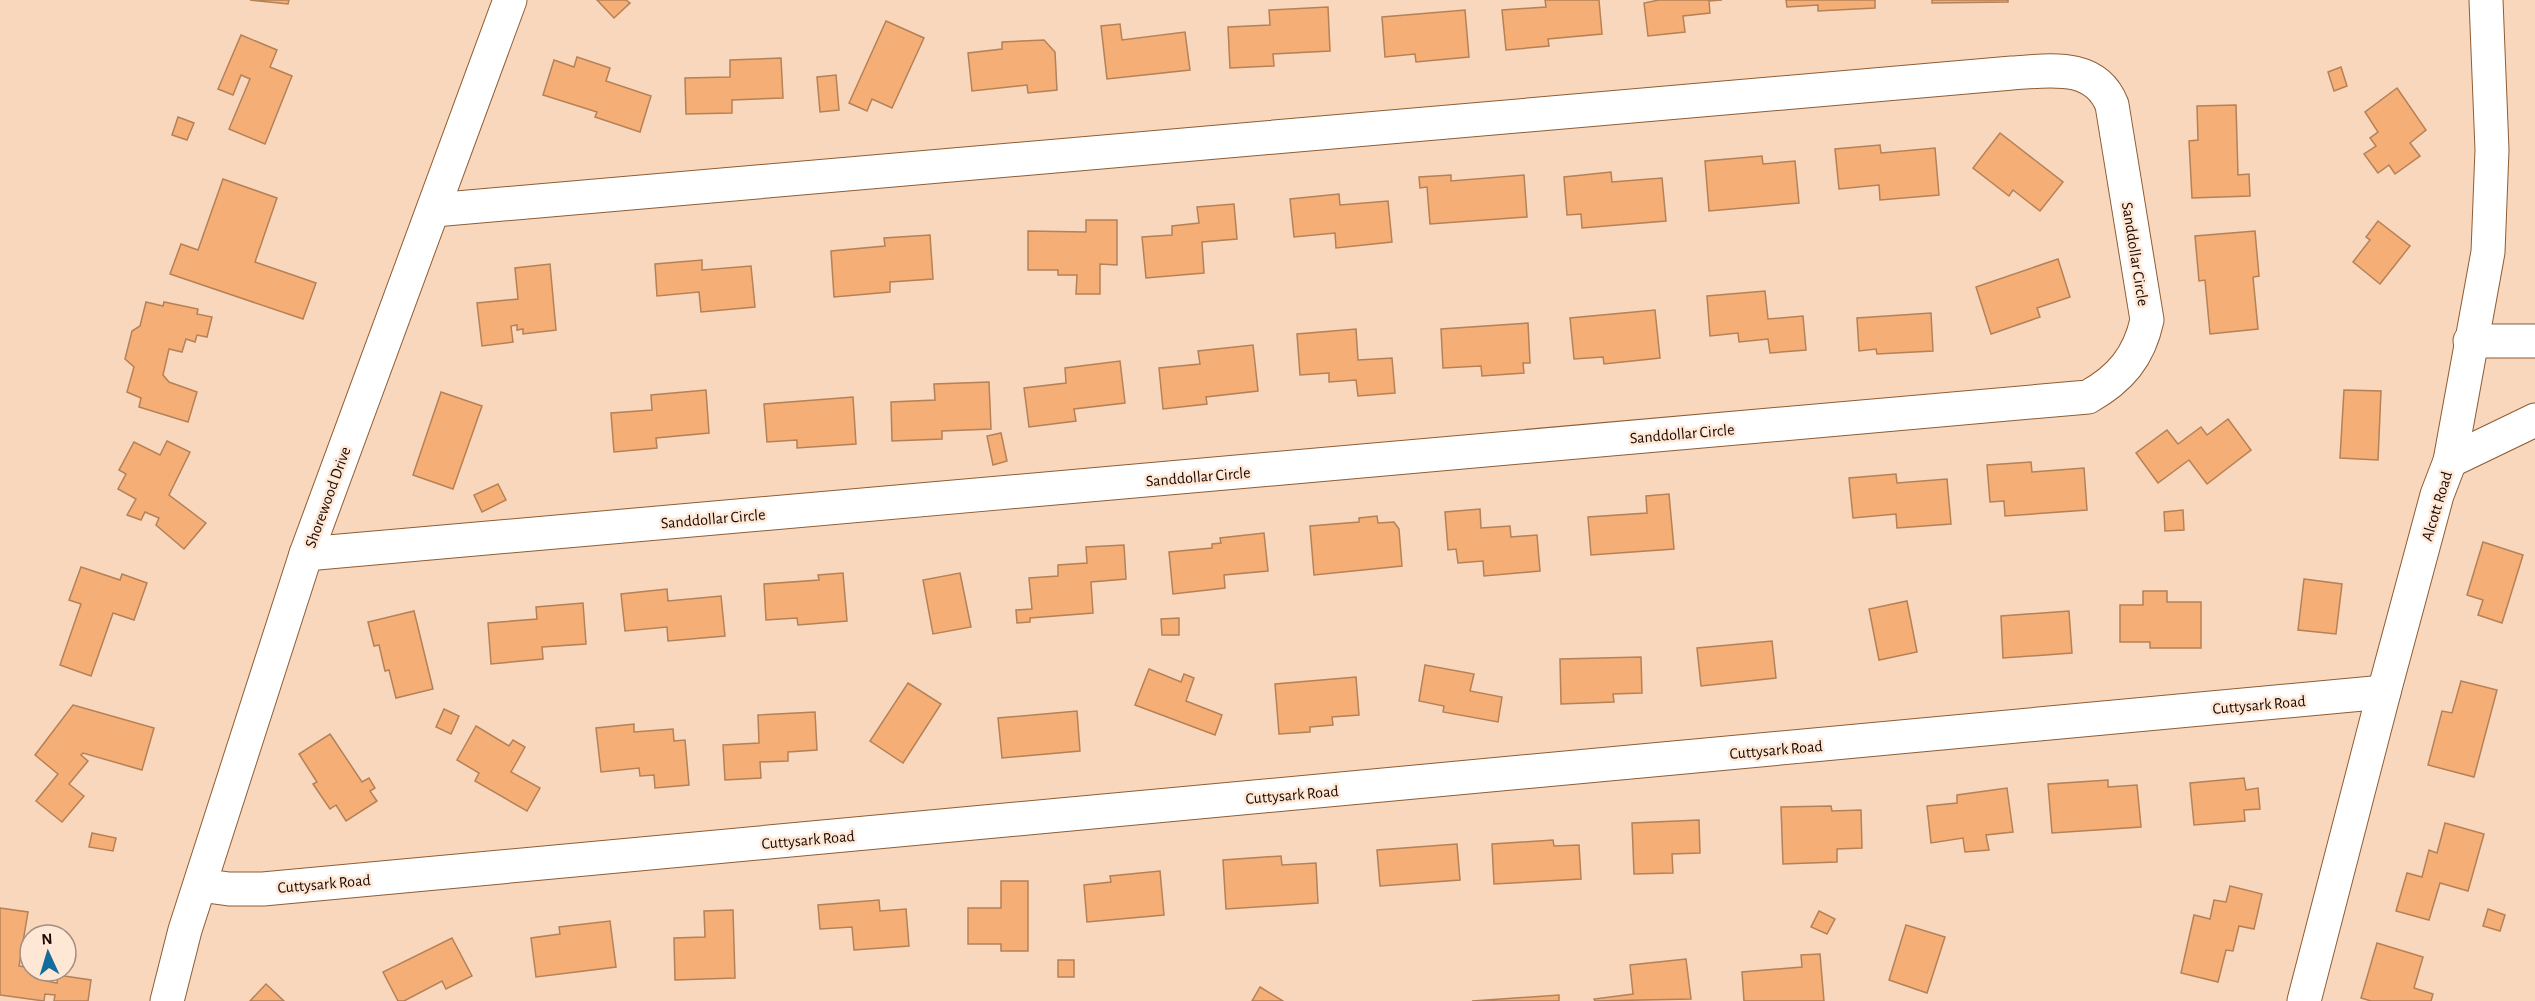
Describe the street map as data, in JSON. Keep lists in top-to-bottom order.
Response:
{
  "streets": {
    "street": [
      "Sanddollar Circle",
      "Shorewood Drive",
      "Alcott Road",
      "Cuttysark Road"
    ]
  },
  "crossings": [
    ["Sanddollar Circle", "Shorewood Drive"],
    ["Shorewood Drive", "Cuttysark Road"],
    ["Alcott Road", "Cuttysark Road"]
  ],
  "north": "top"
}
